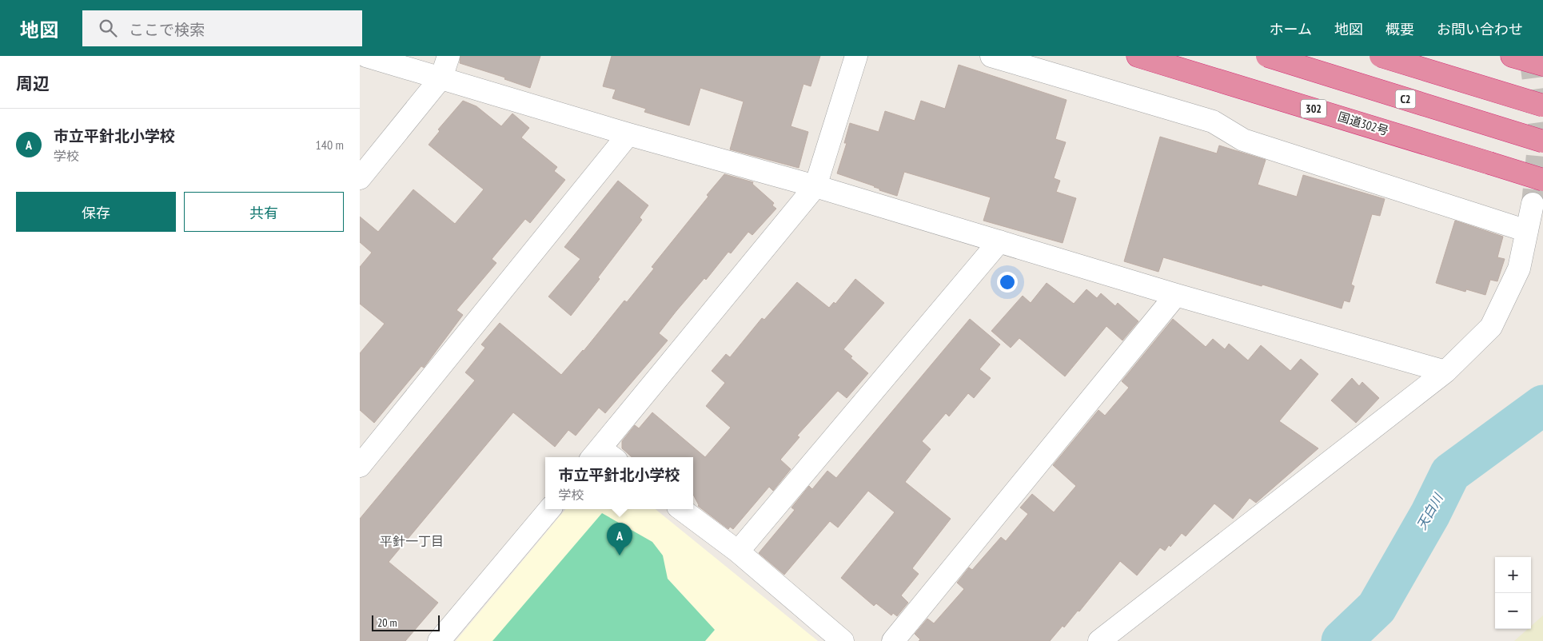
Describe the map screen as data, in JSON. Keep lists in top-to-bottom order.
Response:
{
  "streets": {
    "highway": ["C2", "302", "国道302号"]
  },
  "districts": ["平針一丁目"],
  "water": ["天白川"],
  "scale_bar": "20 m",
  "page": {
    "header": "地図",
    "search": "ここで検索",
    "nav": [
      "ホーム",
      "地図",
      "概要",
      "お問い合わせ"
    ],
    "heading": "周辺",
    "list": [
      {
        "mark": "A",
        "name": "市立平針北小学校",
        "note": "学校",
        "value": "140 m"
      }
    ],
    "buttons": ["保存", "共有"],
    "popup": ["市立平針北小学校", "学校"],
    "pins": "A",
    "map_buttons": ["+", "−"],
    "scale": "20 m"
  }
}
